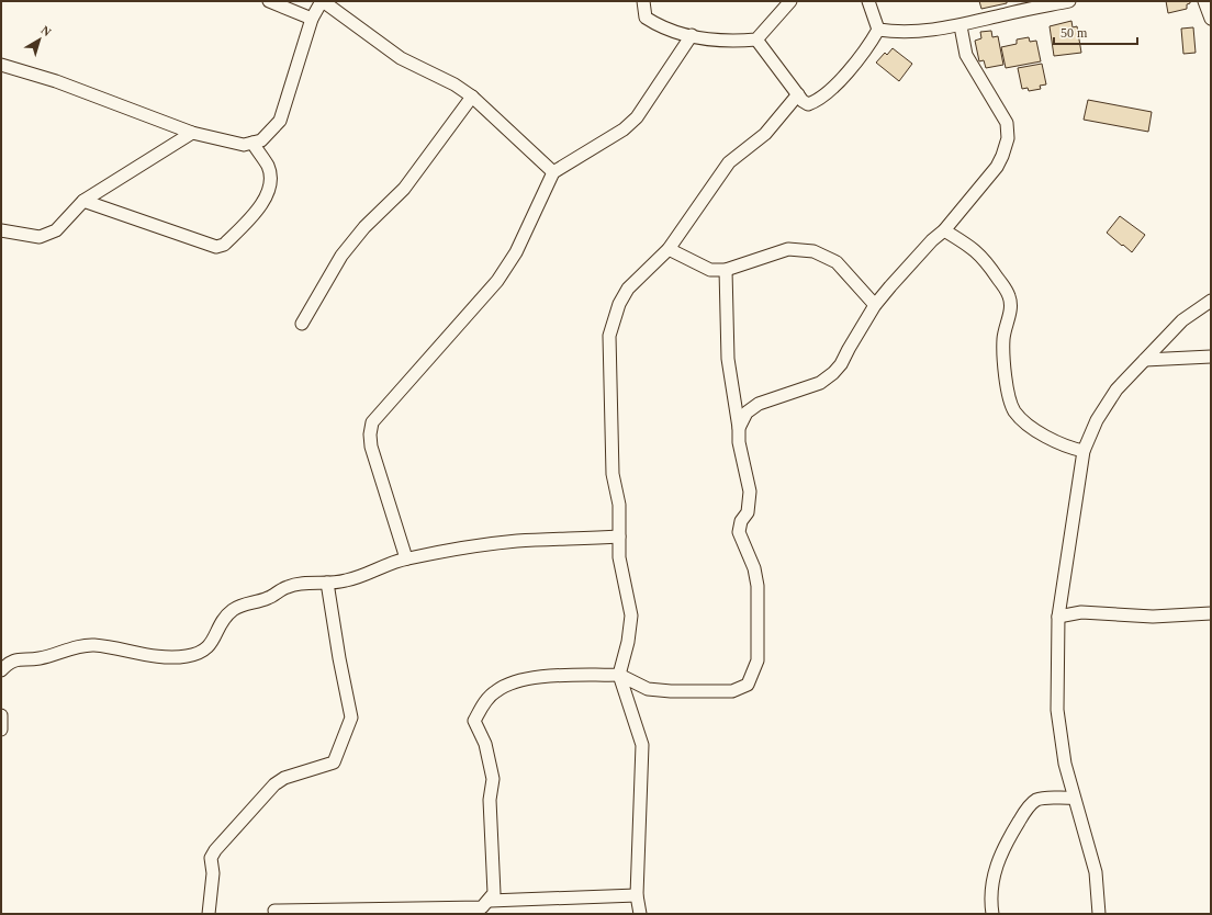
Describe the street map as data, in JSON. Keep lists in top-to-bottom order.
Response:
{
  "scale_bar": "50 m",
  "north": "top right"
}
